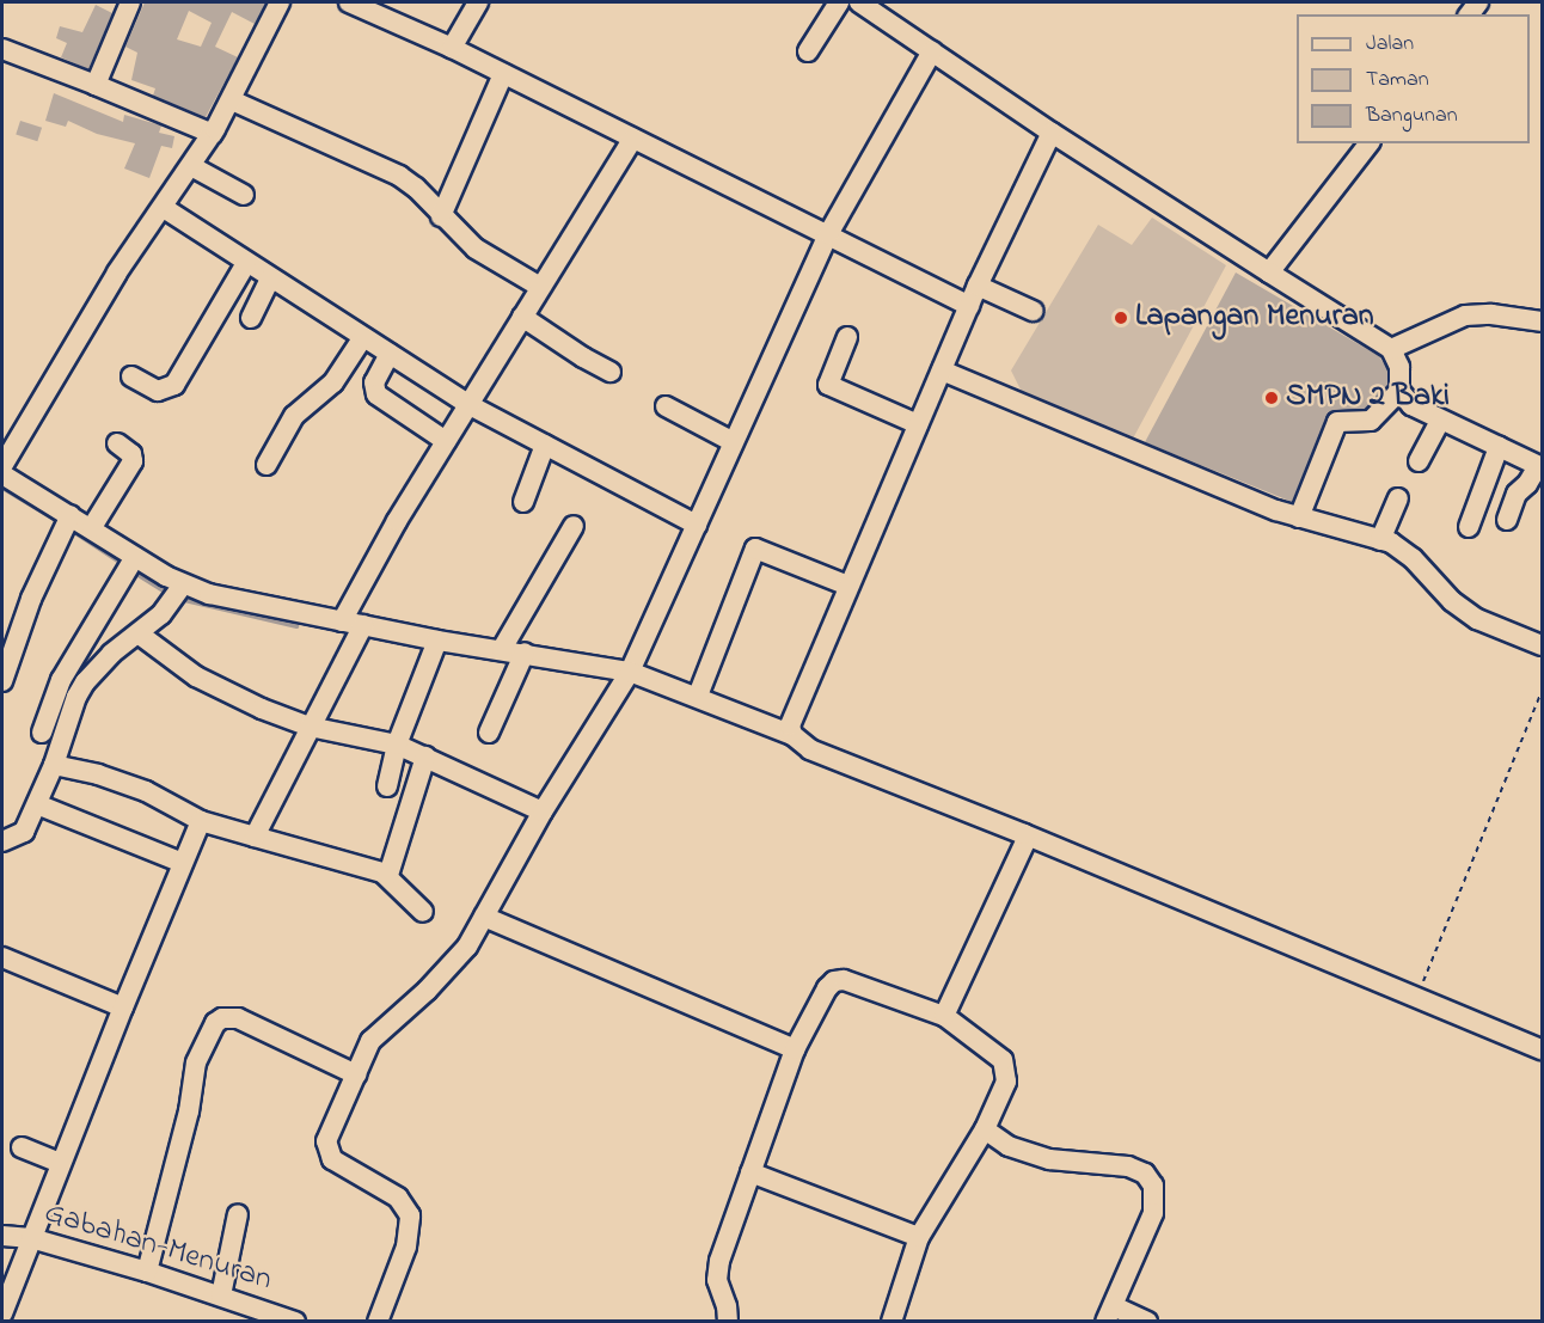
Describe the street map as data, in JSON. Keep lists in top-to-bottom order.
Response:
{
  "streets": {
    "street": ["Gabahan-Menuran"]
  },
  "places": ["Lapangan Menuran", "SMPN 2 Baki"],
  "legend": ["Jalan", "Taman", "Bangunan"]
}
